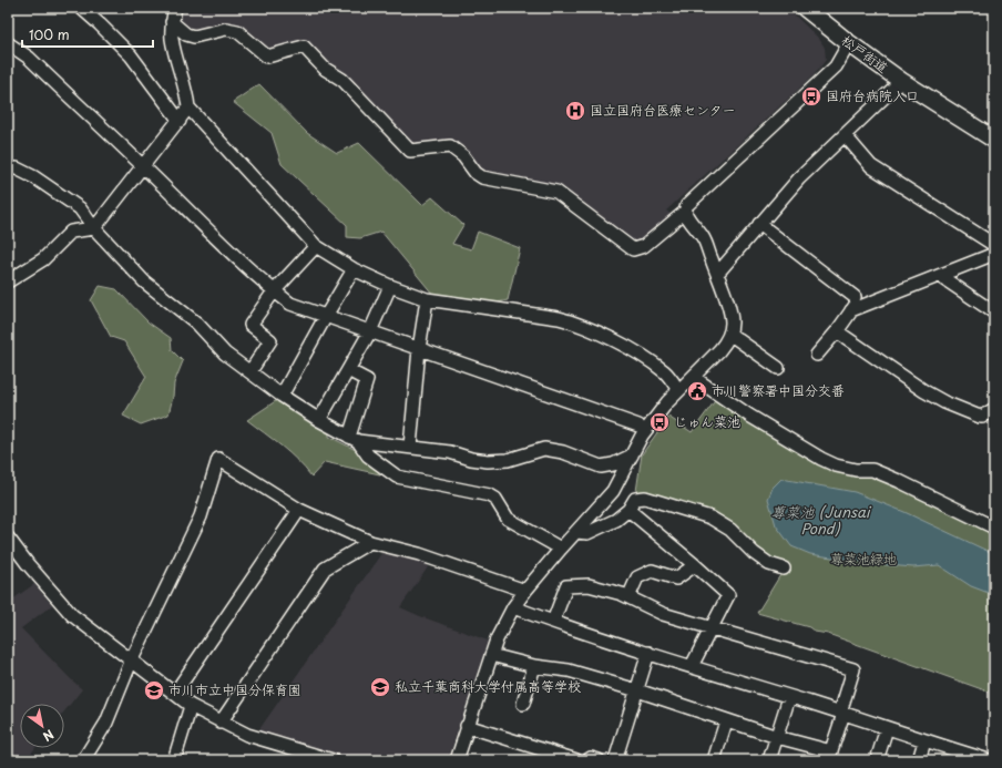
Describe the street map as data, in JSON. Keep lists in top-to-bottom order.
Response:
{
  "streets": {
    "main road": ["松戸街道"]
  },
  "water": ["蓴菜池 (Junsai Pond)"],
  "parks": ["蓴菜池緑地"],
  "places": {
    "bus stop": ["国府台病院入口", "じゅん菜池"],
    "hospital": ["国立国府台医療センター"],
    "public building": ["市川警察署中国分交番"],
    "school or university": ["私立千葉商科大学付属高等学校", "市川市立中国分保育園"]
  },
  "scale_bar": "100 m",
  "north": "bottom right"
}
